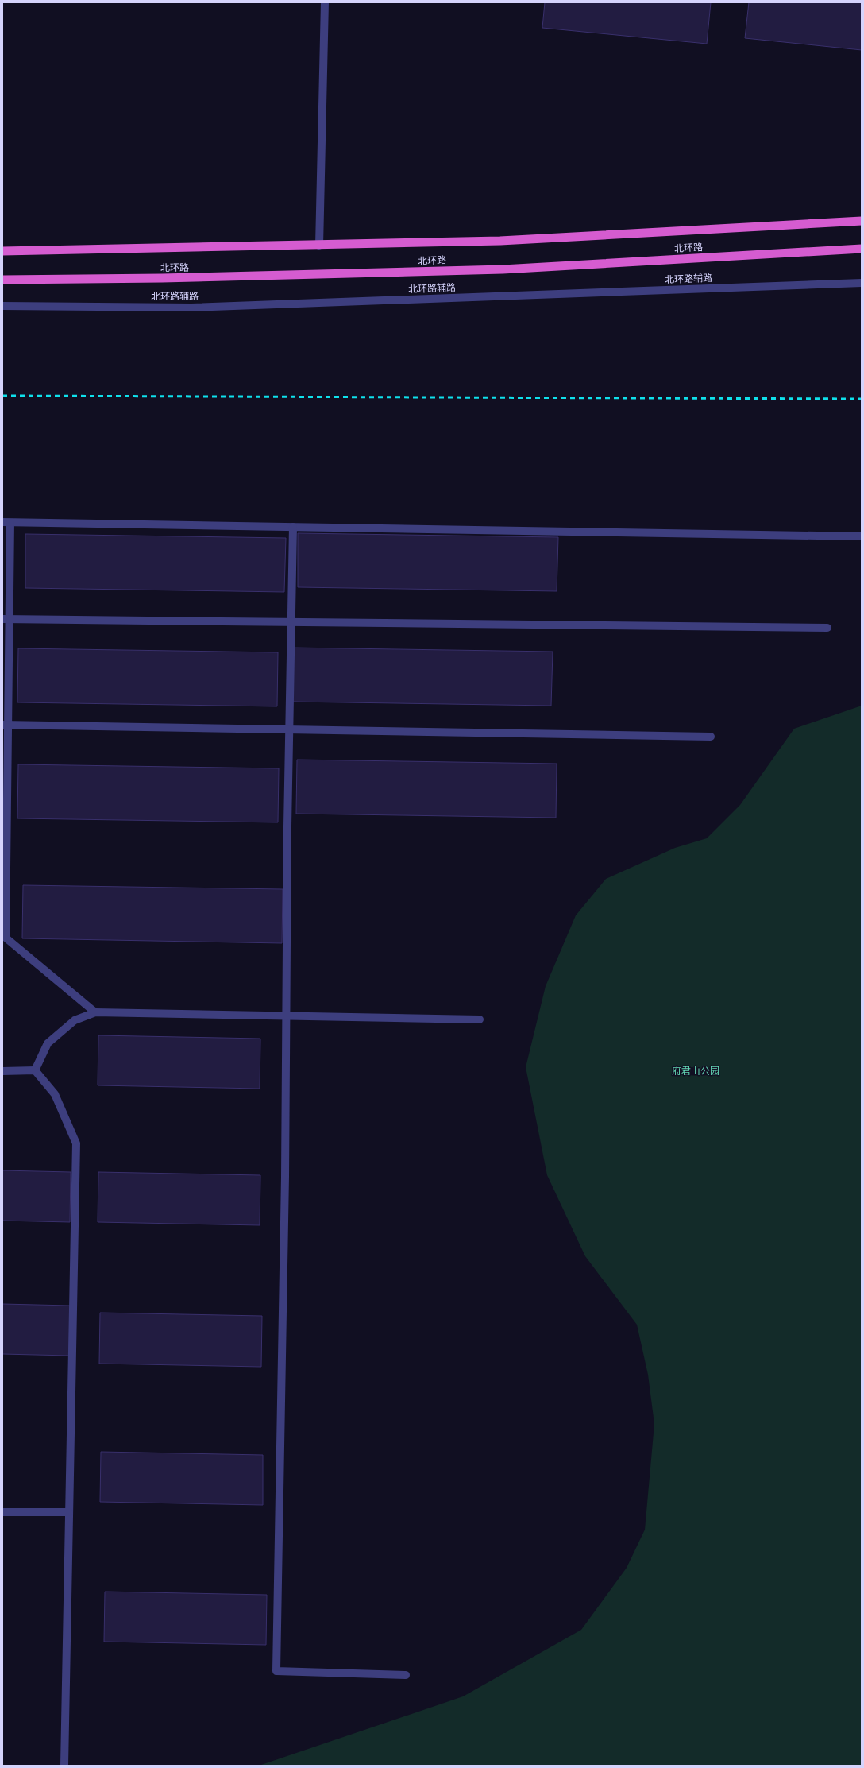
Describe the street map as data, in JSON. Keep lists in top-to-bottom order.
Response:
{
  "streets": {
    "highway": ["北环路"],
    "street": ["北环路辅路"]
  },
  "parks": ["府君山公园"]
}
